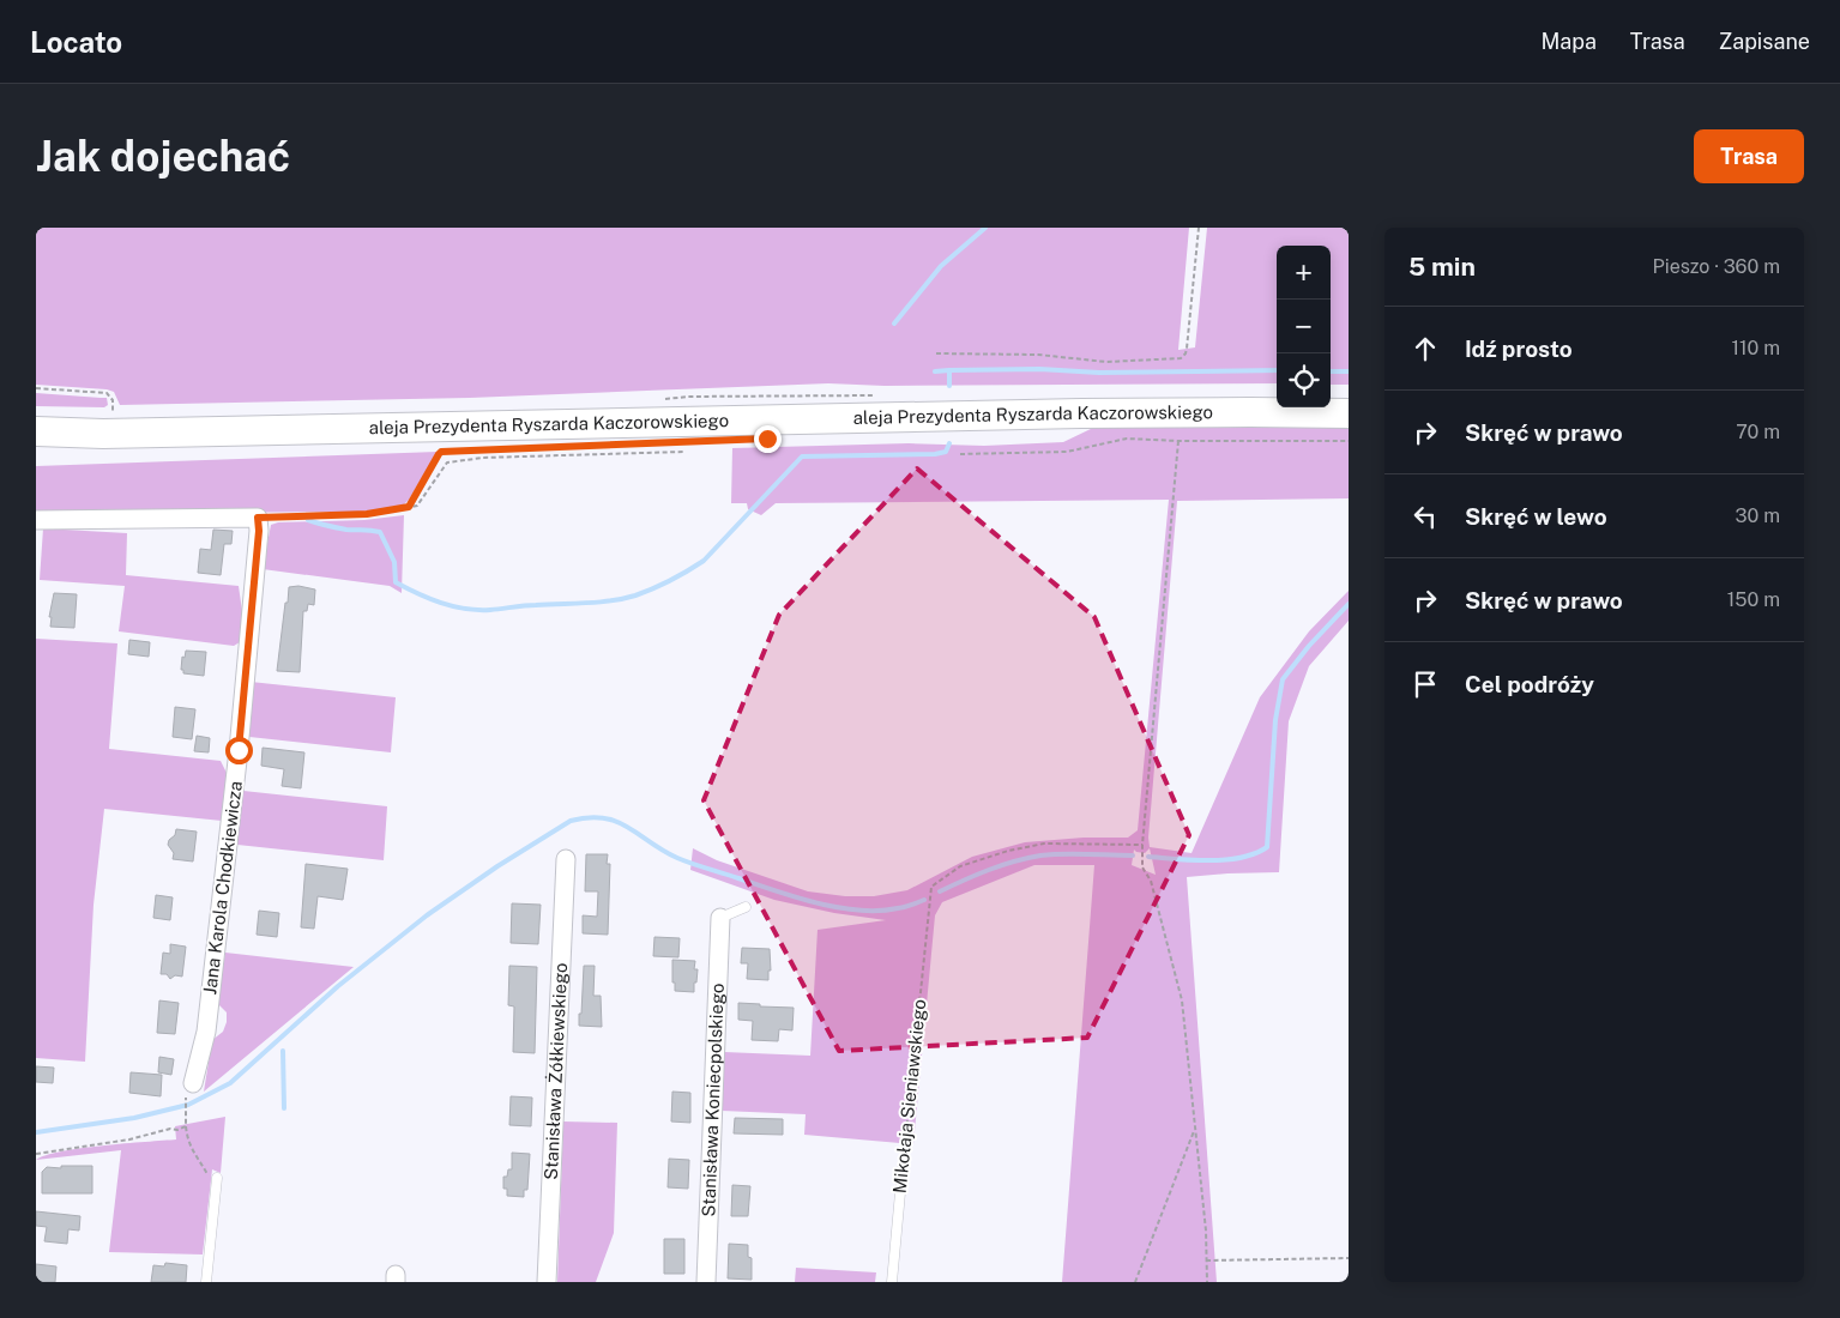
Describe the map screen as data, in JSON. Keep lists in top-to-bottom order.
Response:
{
  "streets": {
    "main road": ["aleja Prezydenta Ryszarda Kaczorowskiego"],
    "street": ["Jana Karola Chodkiewicza", "Stanisława Żółkiewskiego", "Stanisława Koniecpolskiego"],
    "lane": ["Mikołaja Sieniawskiego"]
  },
  "page": {
    "header": "Locato",
    "nav": ["Mapa", "Trasa", "Zapisane"],
    "buttons": "Trasa",
    "title": "Jak dojechać",
    "heading": ["5 min", "Pieszo · 360 m"],
    "map_buttons": ["+", "−"],
    "list": [
      ["Idź prosto", "110 m"],
      ["Skręć w prawo", "70 m"],
      ["Skręć w lewo", "30 m"],
      ["Skręć w prawo", "150 m"],
      "Cel podróży"
    ]
  }
}
